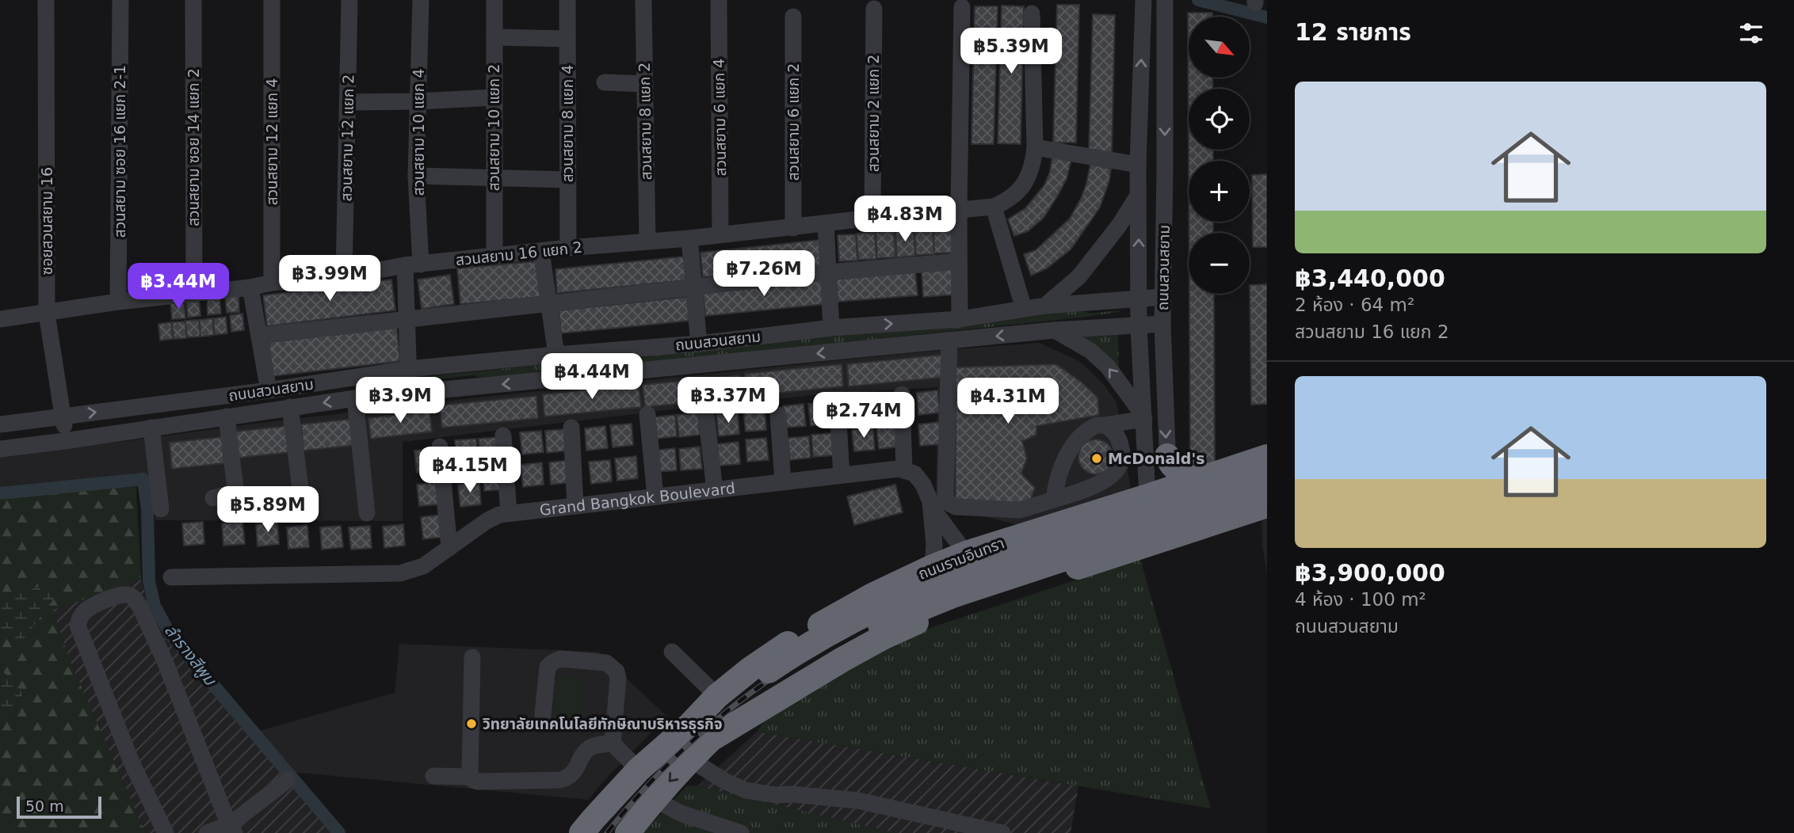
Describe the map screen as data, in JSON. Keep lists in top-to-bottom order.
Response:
{
  "streets": {
    "highway": ["ถนนรามอินทรา"],
    "street": [
      "สวนสยาม 2 แยก 2",
      "สวนสยาม 6 แยก 4",
      "สวนสยาม 8 แยก 2",
      "สวนสยาม 6 แยก 2",
      "สวนสยาม 8 แยก 4",
      "สวนสยาม 10 แยก 2",
      "สวนสยาม 10 แยก 4",
      "สวนสยาม 12 แยก 2",
      "สวนสยาม 12 แยก 4",
      "สวนสยาม ซอย 14 แยก 2",
      "สวนสยาม ซอย 16 แยก 2-1",
      "ซอยสวนสยาม 16",
      "สวนสยาม 16 แยก 2",
      "ถนนสวนสยาม",
      "Grand Bangkok Boulevard"
    ]
  },
  "crossings": [
    ["สวนสยาม 2 แยก 2", "สวนสยาม 16 แยก 2"],
    ["สวนสยาม 6 แยก 4", "สวนสยาม 16 แยก 2"],
    ["สวนสยาม 8 แยก 2", "สวนสยาม 16 แยก 2"],
    ["สวนสยาม 6 แยก 2", "สวนสยาม 16 แยก 2"],
    ["สวนสยาม 8 แยก 4", "สวนสยาม 16 แยก 2"],
    ["สวนสยาม 10 แยก 2", "สวนสยาม 16 แยก 2"],
    ["สวนสยาม 10 แยก 4", "สวนสยาม 16 แยก 2"],
    ["สวนสยาม 10 แยก 4", "ถนนสวนสยาม"],
    ["สวนสยาม 12 แยก 2", "สวนสยาม 16 แยก 2"],
    ["สวนสยาม 12 แยก 4", "สวนสยาม 16 แยก 2"],
    ["สวนสยาม ซอย 14 แยก 2", "สวนสยาม 16 แยก 2"],
    ["สวนสยาม ซอย 16 แยก 2-1", "สวนสยาม 16 แยก 2"],
    ["ซอยสวนสยาม 16", "สวนสยาม 16 แยก 2"],
    ["ซอยสวนสยาม 16", "ถนนสวนสยาม"],
    ["ถนนสวนสยาม", "ถนนรามอินทรา"]
  ],
  "water": ["ลำรางสีพูม"],
  "places": ["McDonald's", "วิทยาลัยเทคโนโลยีทักษิณาบริหารธุรกิจ"],
  "scale_bar": "50 m",
  "north": "bottom right",
  "page": {
    "heading": "12 รายการ",
    "map_buttons": ["+", "−"],
    "price": [
      "฿5.39M",
      "฿4.83M",
      "฿7.26M",
      "฿3.99M",
      "฿3.44M",
      "฿4.44M",
      "฿3.9M",
      "฿3.37M",
      "฿4.31M",
      "฿2.74M",
      "฿4.15M",
      "฿5.89M"
    ],
    "list": [
      {
        "name": "฿3,440,000",
        "note": "2 ห้อง · 64 m² · สวนสยาม 16 แยก 2"
      },
      {
        "name": "฿3,900,000",
        "note": "4 ห้อง · 100 m² · ถนนสวนสยาม"
      }
    ],
    "scale": "50 m"
  }
}
